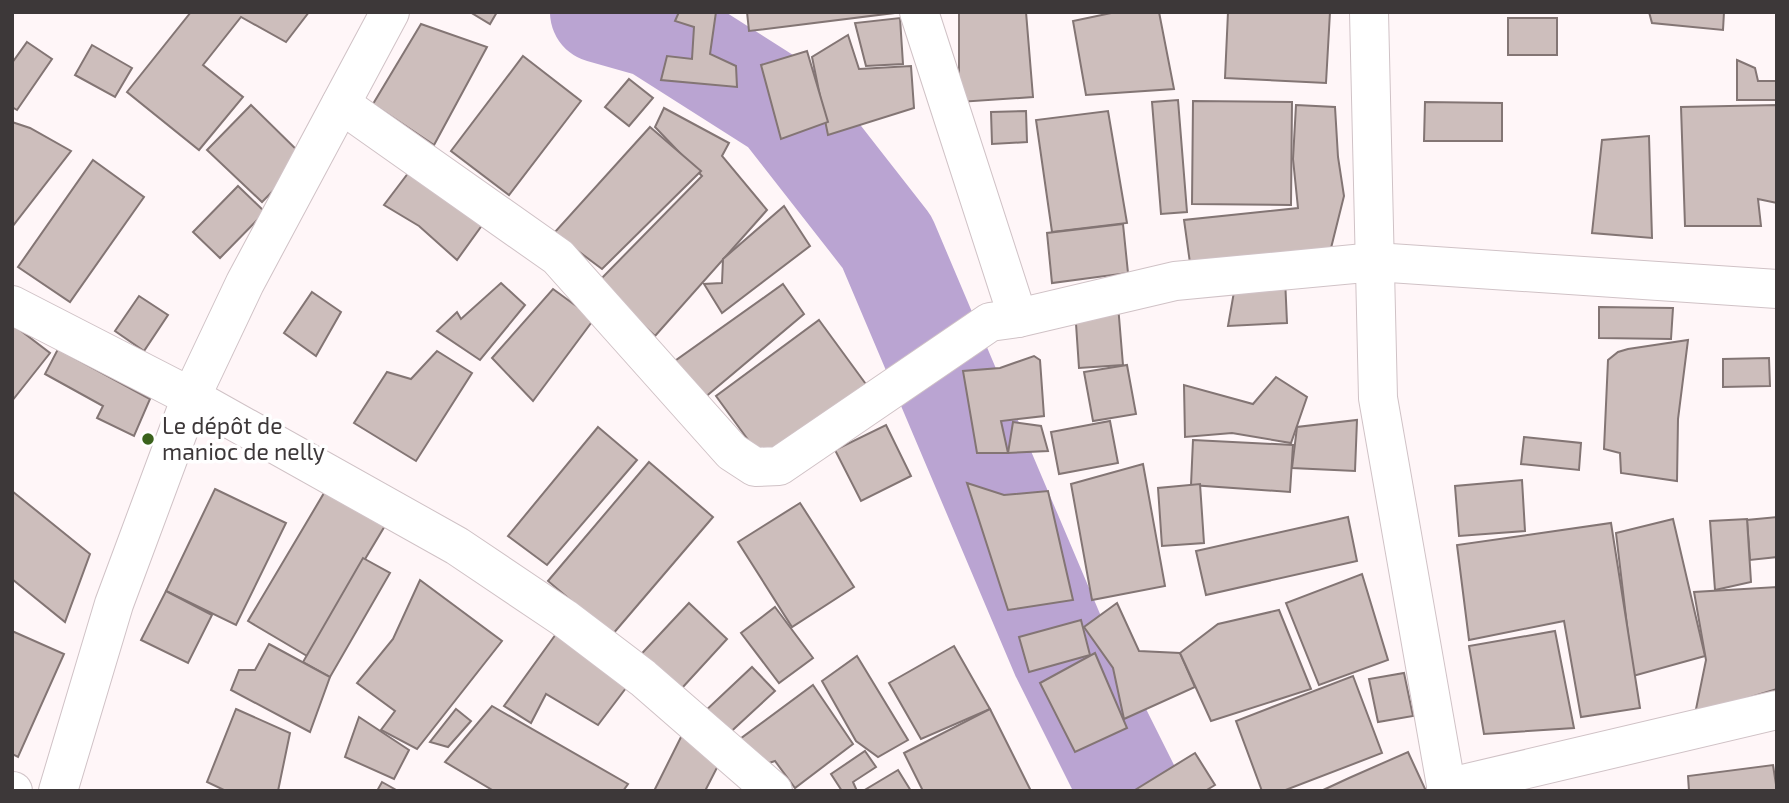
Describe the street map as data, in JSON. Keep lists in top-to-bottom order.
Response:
{
  "places": ["Le dépôt de manioc de nelly"]
}
